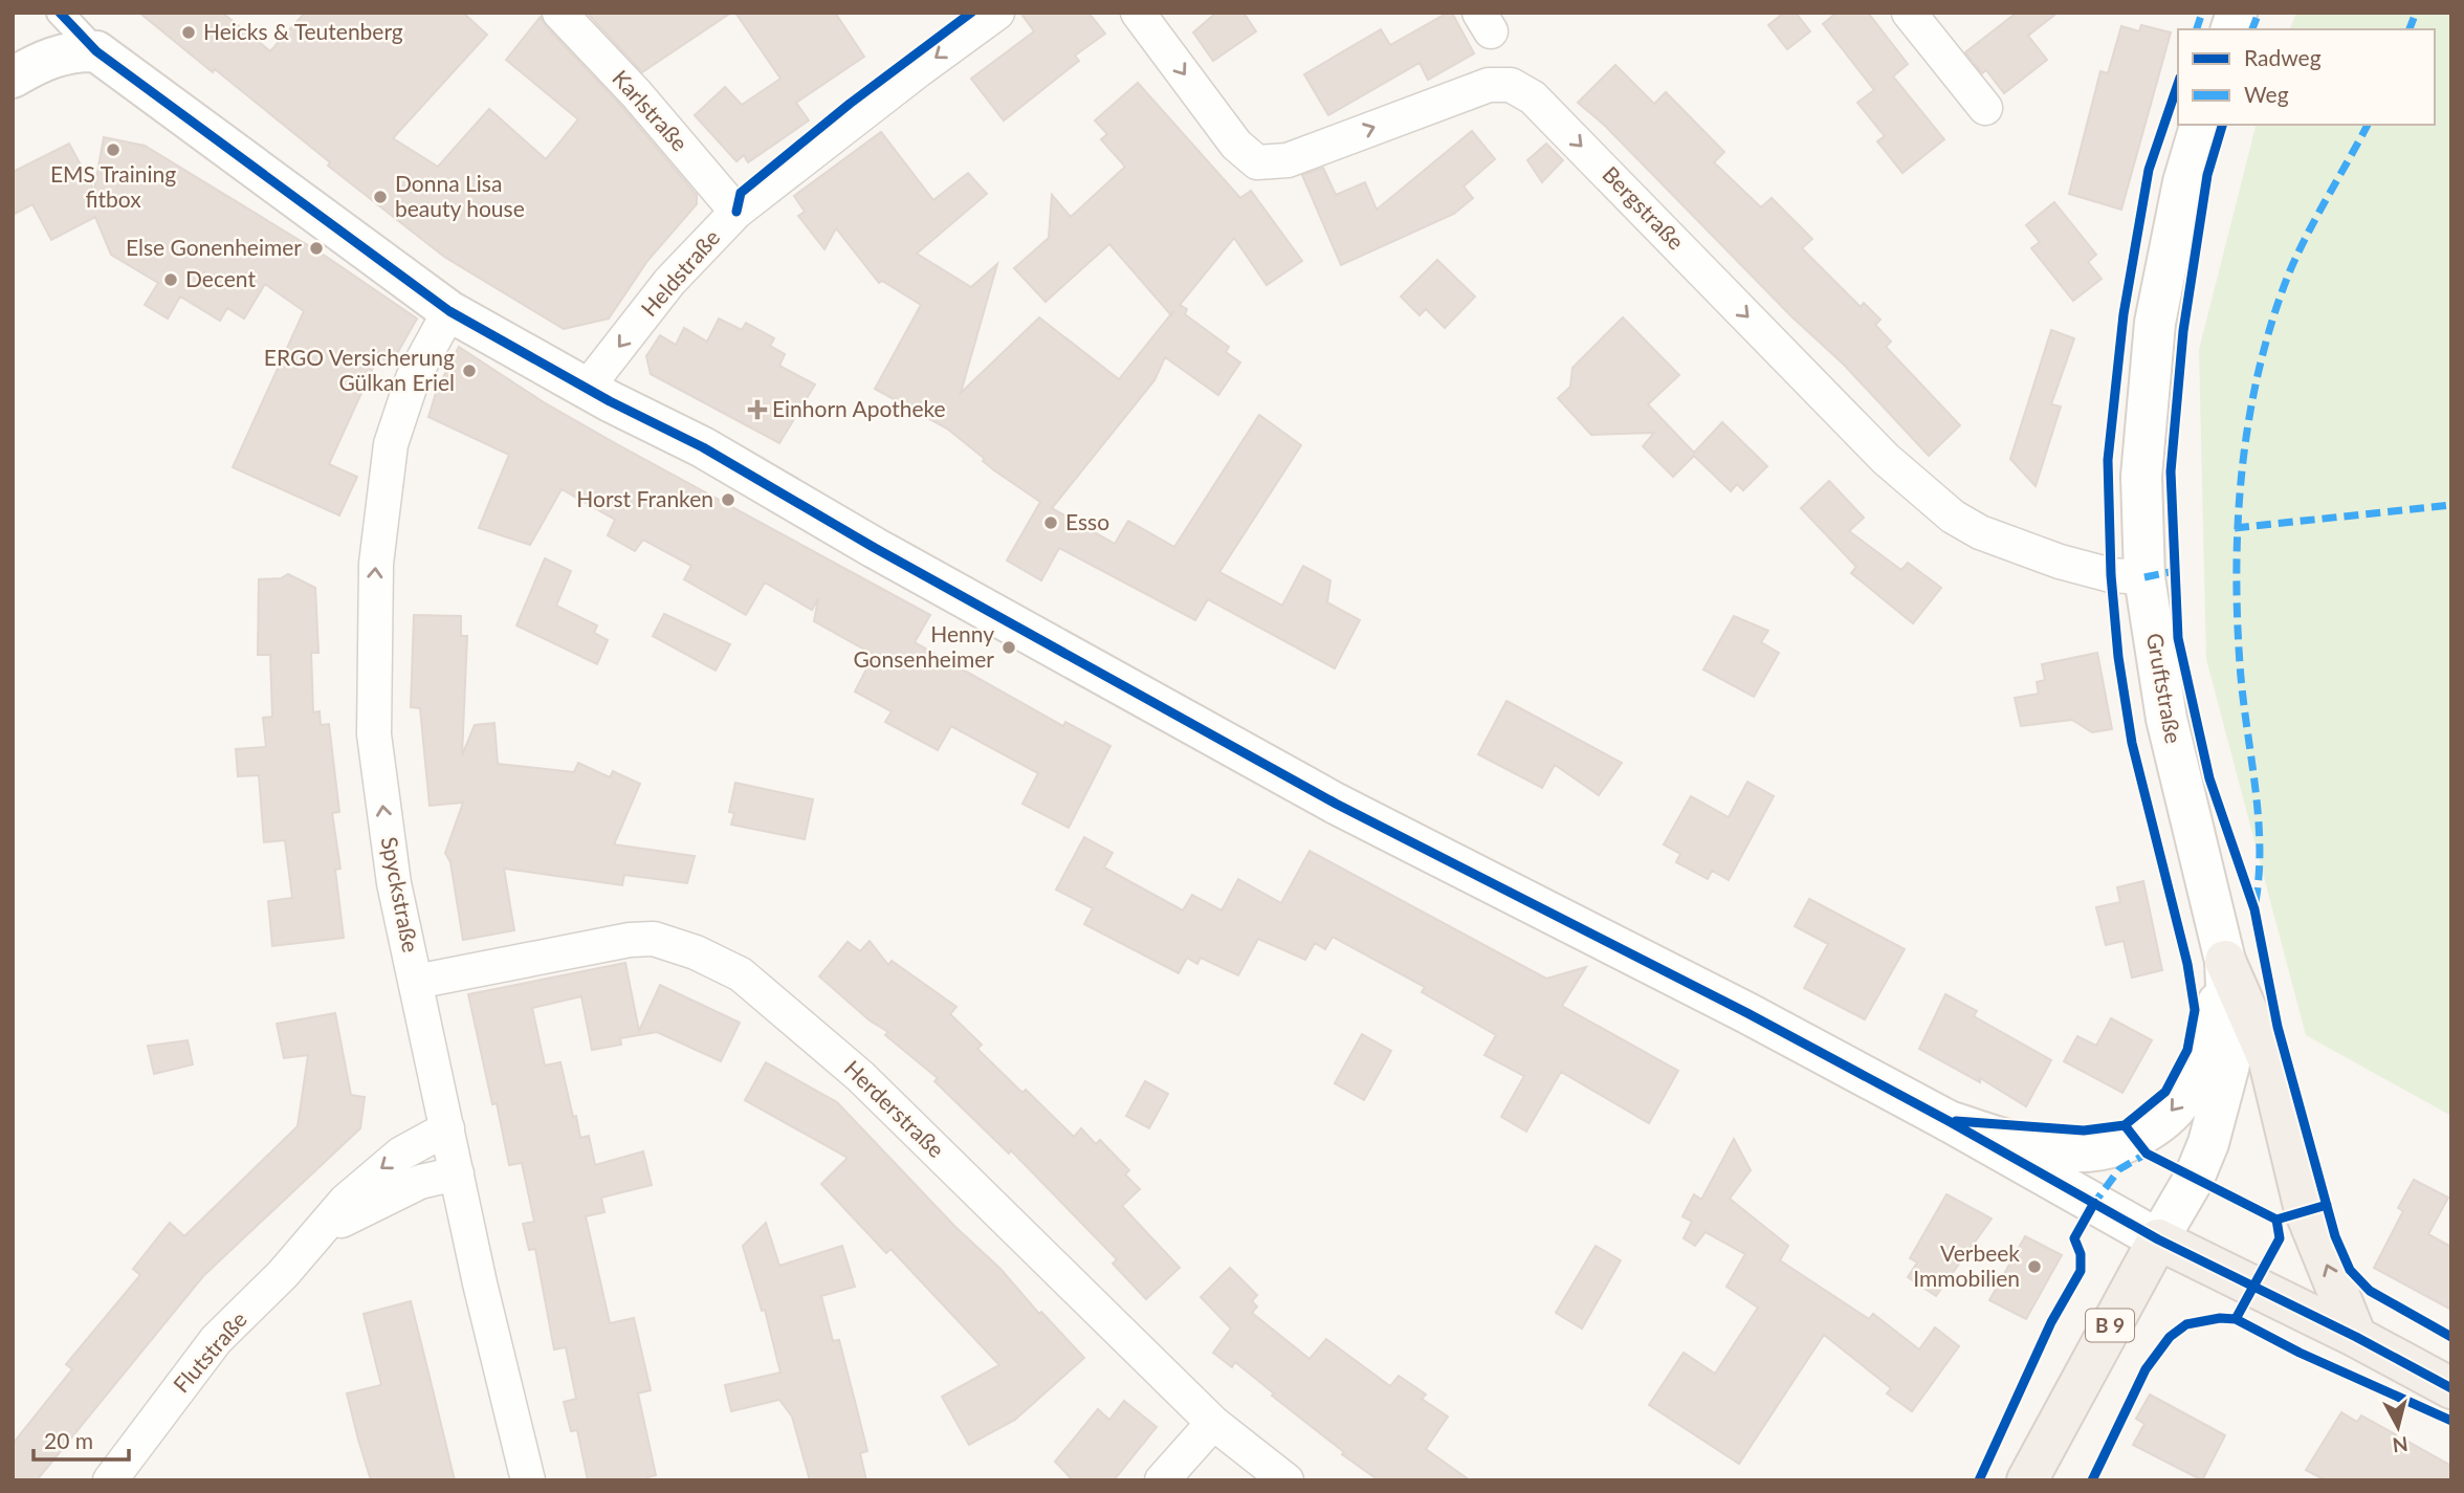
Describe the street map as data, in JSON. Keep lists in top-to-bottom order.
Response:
{
  "streets": {
    "main road": ["B 9"],
    "street": [
      "Karlstraße",
      "Bergstraße",
      "Heldstraße",
      "Gruftstraße",
      "Spyckstraße",
      "Herderstraße",
      "Flutstraße"
    ]
  },
  "crossings": [
    ["Karlstraße", "Heldstraße"],
    ["Bergstraße", "Gruftstraße"],
    ["Gruftstraße", "B 9"],
    ["Spyckstraße", "Herderstraße"],
    ["Spyckstraße", "Flutstraße"]
  ],
  "one_way": ["Bergstraße", "Heldstraße", "Spyckstraße"],
  "places": {
    "other": [
      "Heicks & Teutenberg",
      "EMS Training fitbox",
      "Donna Lisa beauty house",
      "Else Gonenheimer",
      "Decent",
      "ERGO Versicherung Gülkan Eriel",
      "Horst Franken",
      "Esso",
      "Henny Gonsenheimer",
      "Verbeek Immobilien"
    ],
    "health": ["Einhorn Apotheke"]
  },
  "legend": ["Radweg", "Weg"],
  "scale_bar": "20 m",
  "north": "bottom"
}
